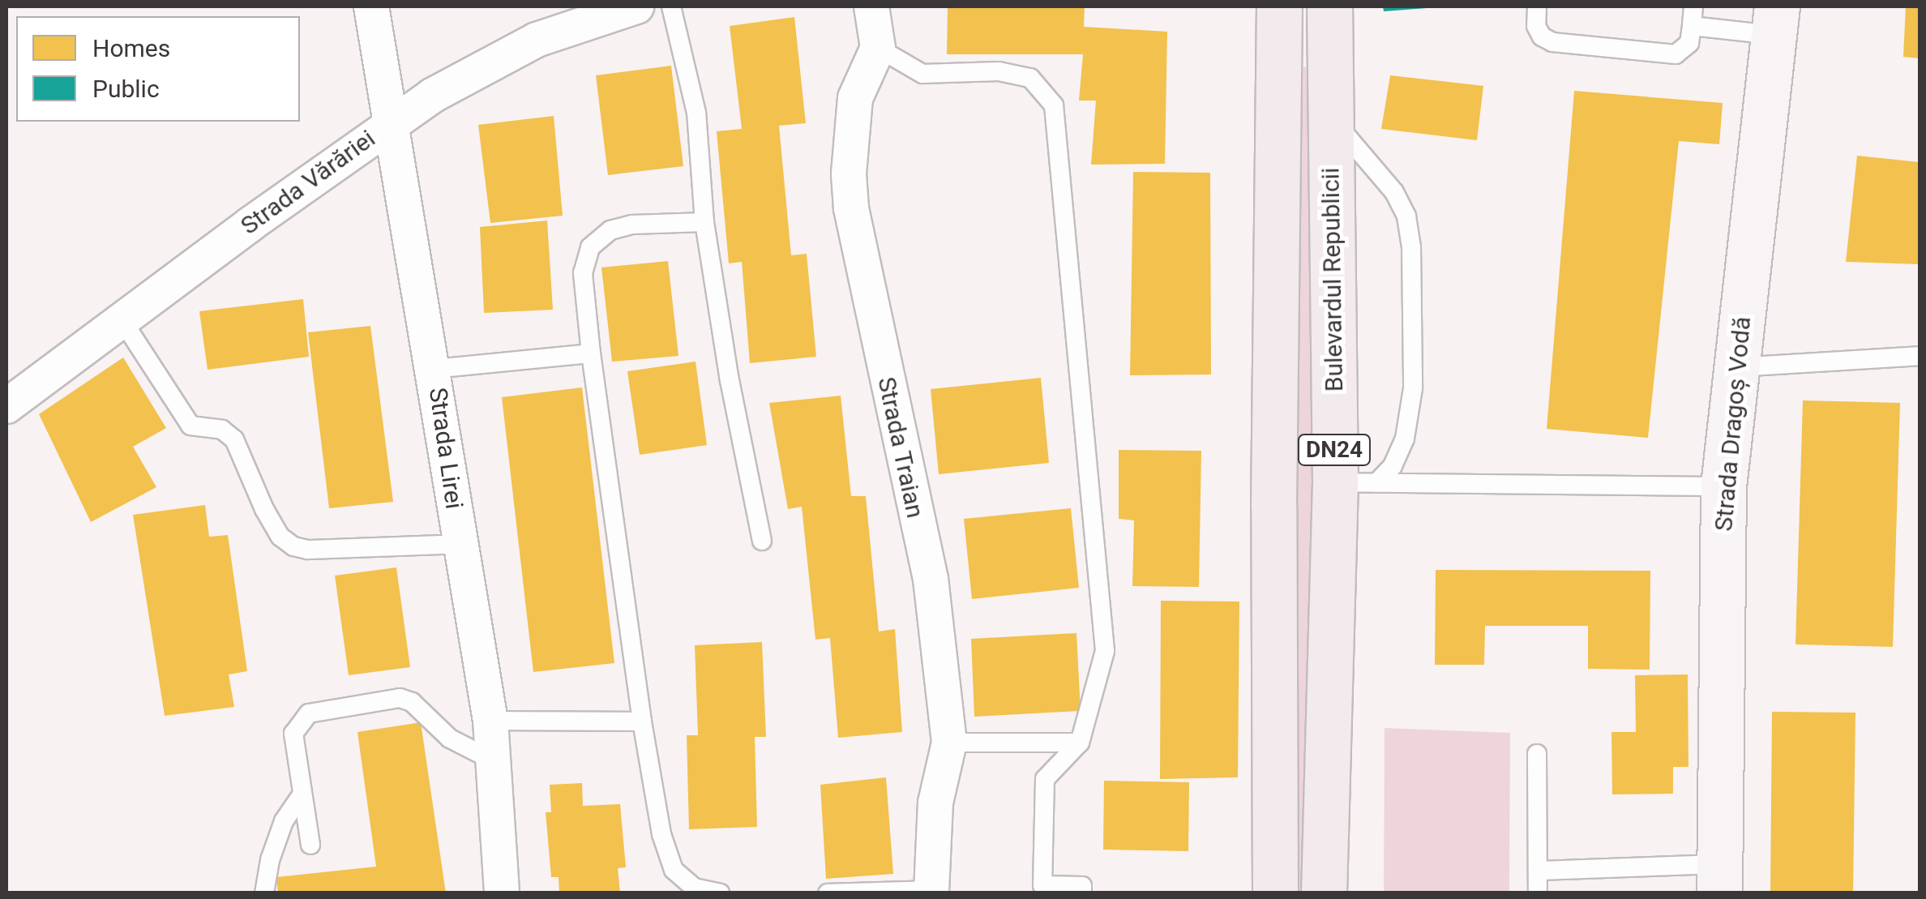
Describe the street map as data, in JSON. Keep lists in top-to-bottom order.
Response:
{
  "streets": {
    "main road": ["Bulevardul Republicii", "Strada Dragoș Vodă", "DN24"],
    "street": ["Strada Vărăriei", "Strada Traian", "Strada Lirei"]
  },
  "crossings": [
    ["Strada Vărăriei", "Strada Lirei"]
  ],
  "legend": ["Homes", "Public"]
}
